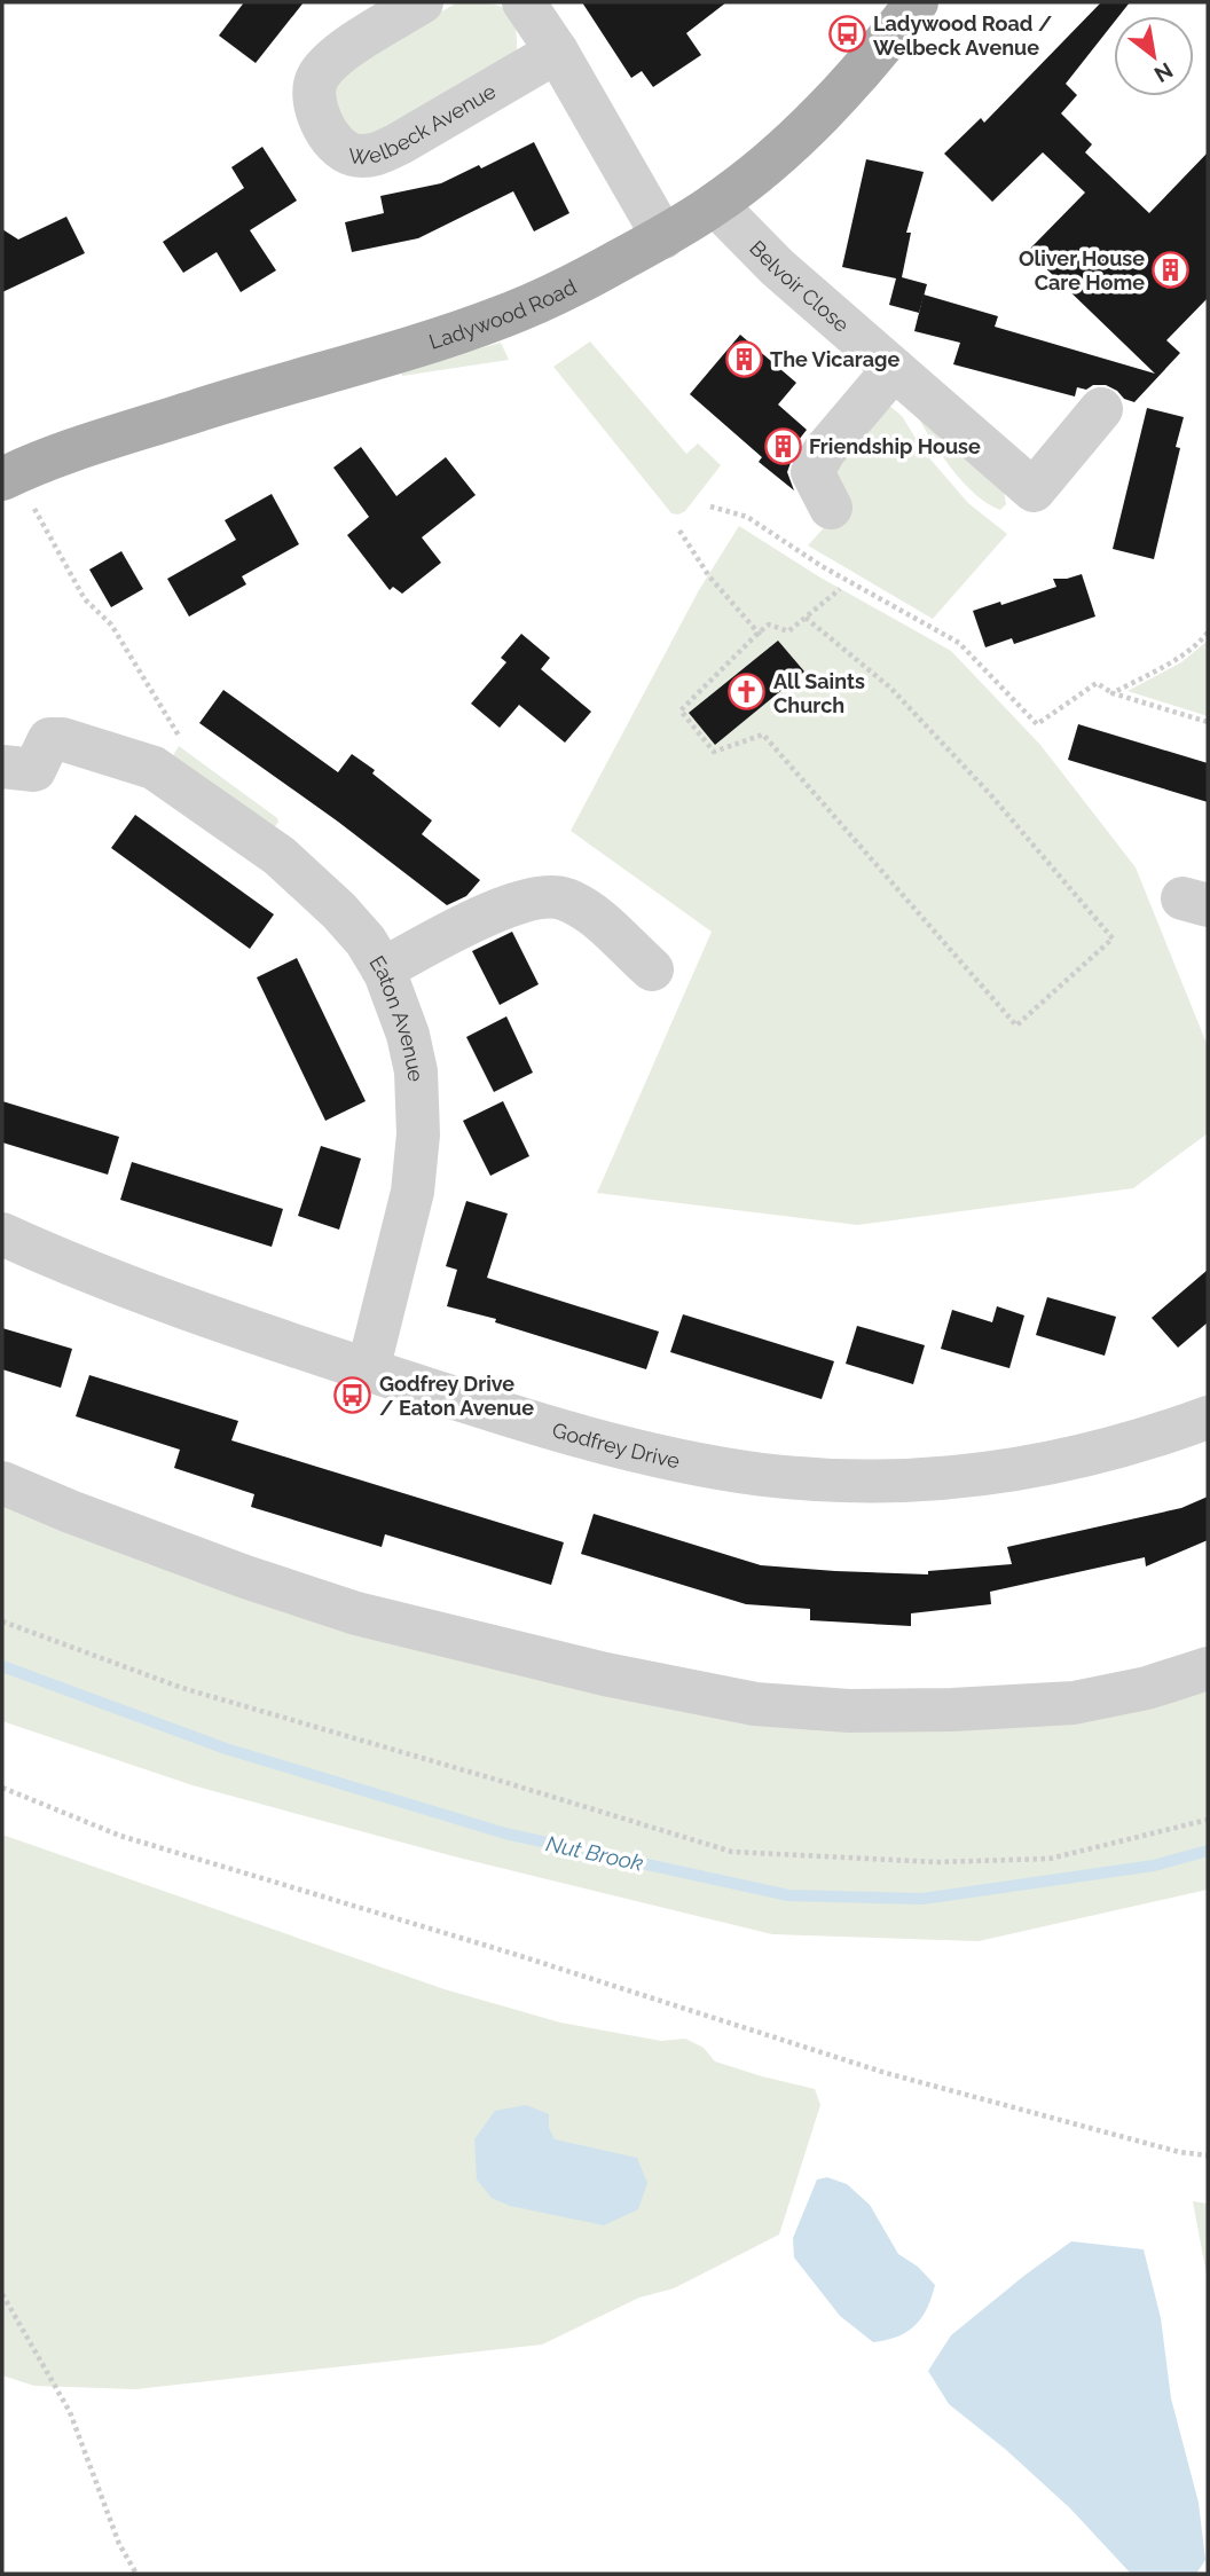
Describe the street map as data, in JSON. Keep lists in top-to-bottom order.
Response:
{
  "streets": {
    "main road": ["Ladywood Road"],
    "street": [
      "Welbeck Avenue",
      "Belvoir Close",
      "Eaton Avenue",
      "Godfrey Drive"
    ]
  },
  "crossings": [
    ["Belvoir Close", "Ladywood Road"],
    ["Eaton Avenue", "Godfrey Drive"]
  ],
  "water": ["Nut Brook"],
  "places": {
    "bus stop": ["Ladywood Road / Welbeck Avenue", "Godfrey Drive / Eaton Avenue"],
    "building": ["Oliver House Care Home", "The Vicarage", "Friendship House"],
    "church": ["All Saints Church"]
  },
  "north": "bottom right"
}
